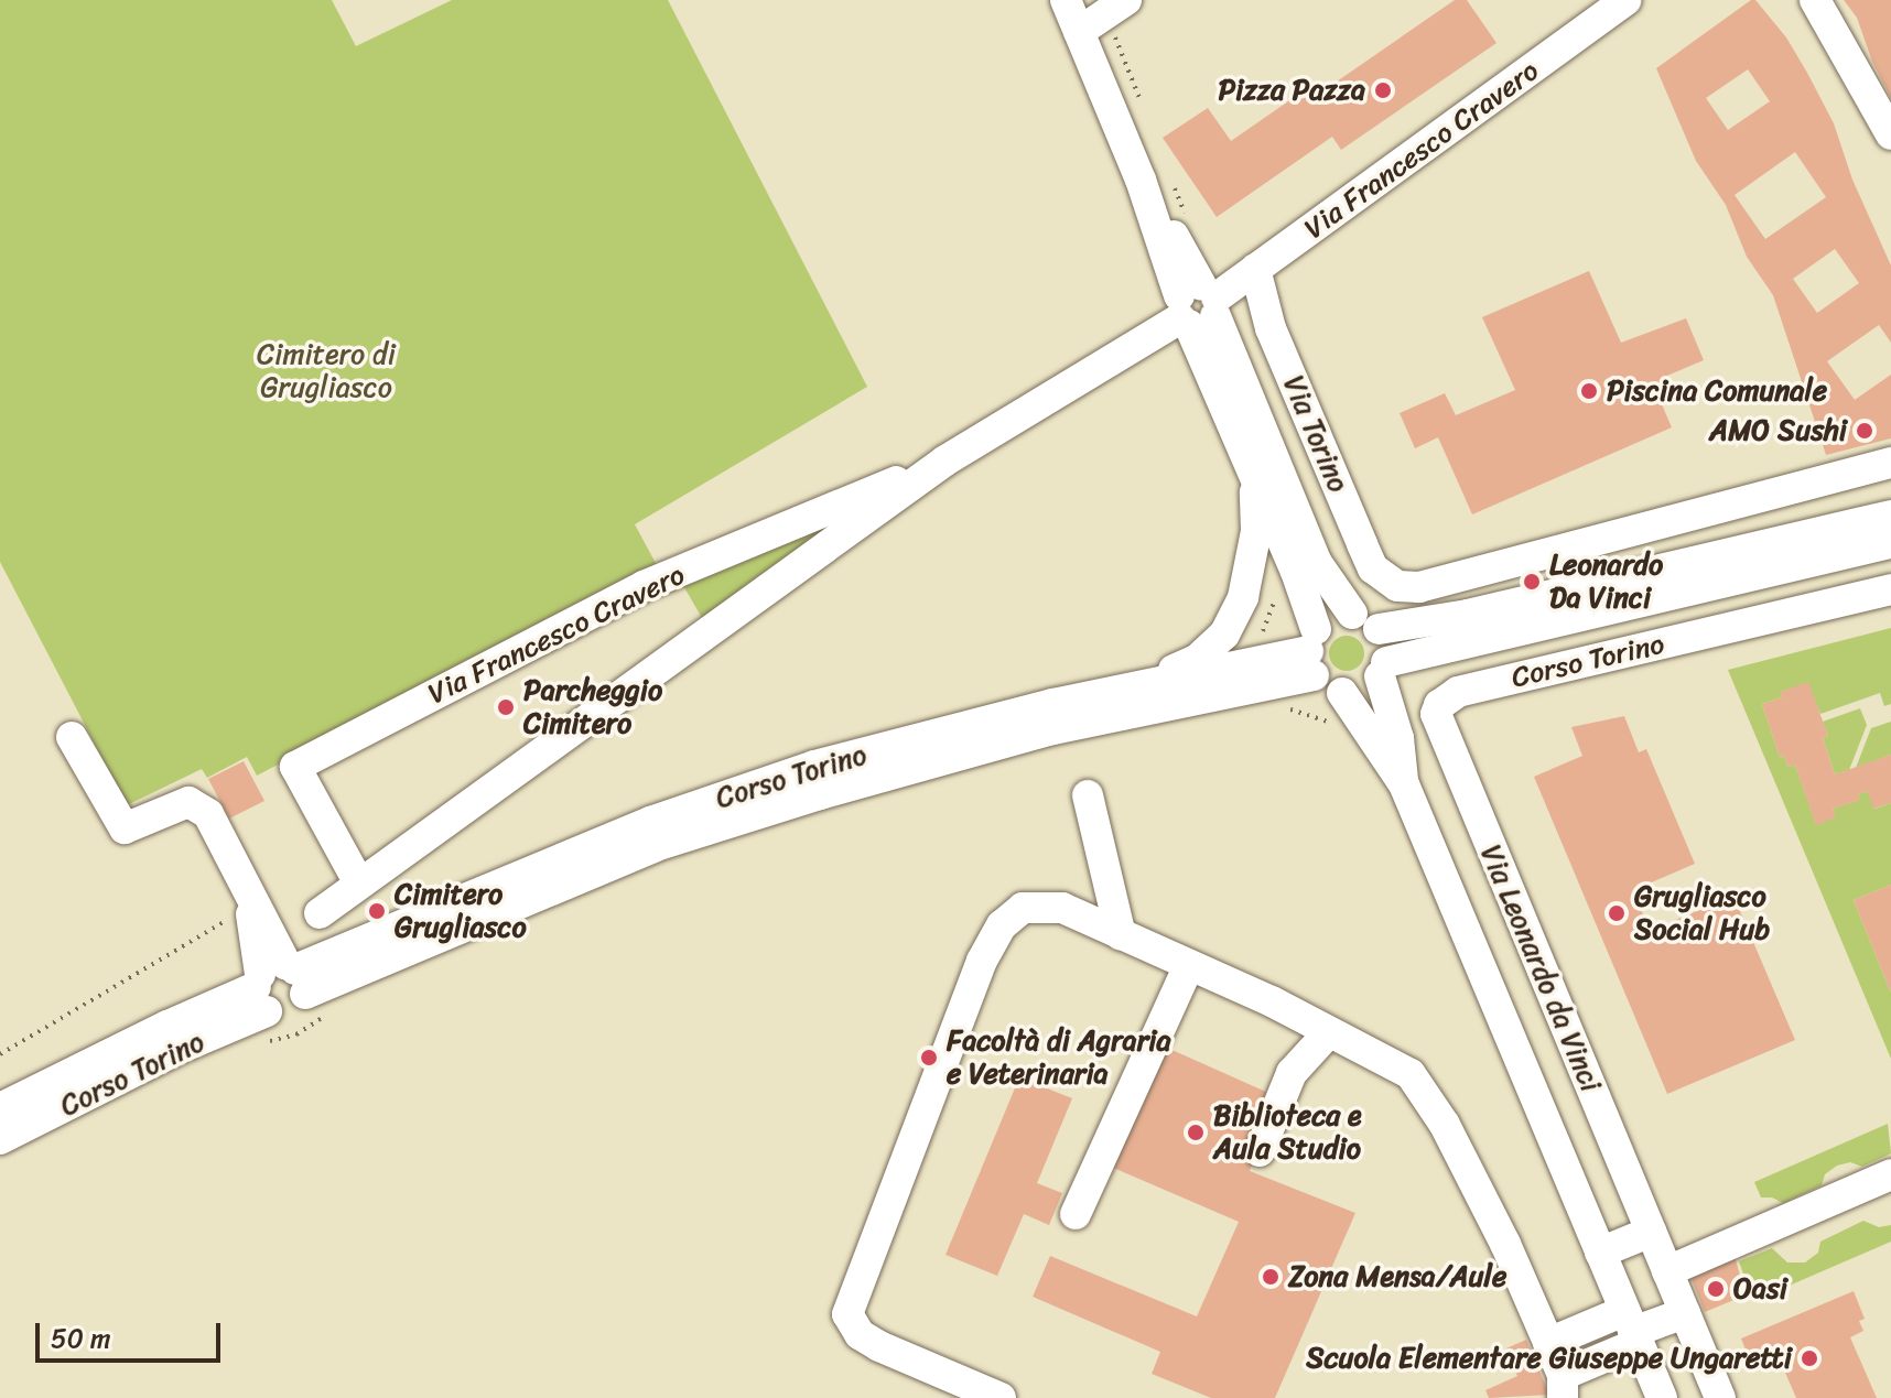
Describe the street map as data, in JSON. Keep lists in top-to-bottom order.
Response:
{
  "streets": {
    "street": [
      "Via Francesco Cravero",
      "Via Torino",
      "Corso Torino",
      "Via Leonardo da Vinci"
    ]
  },
  "crossings": [
    ["Via Francesco Cravero", "Via Torino"],
    ["Corso Torino", "Via Leonardo da Vinci"]
  ],
  "parks": ["Cimitero di Grugliasco"],
  "places": [
    "Pizza Pazza",
    "Piscina Comunale",
    "AMO Sushi",
    "Leonardo Da Vinci",
    "Parcheggio Cimitero",
    "Cimitero Grugliasco",
    "Grugliasco Social Hub",
    "Facoltà di Agraria e Veterinaria",
    "Biblioteca e Aula Studio",
    "Zona Mensa/Aule",
    "Oasi",
    "Scuola Elementare Giuseppe Ungaretti"
  ],
  "scale_bar": "50 m"
}
